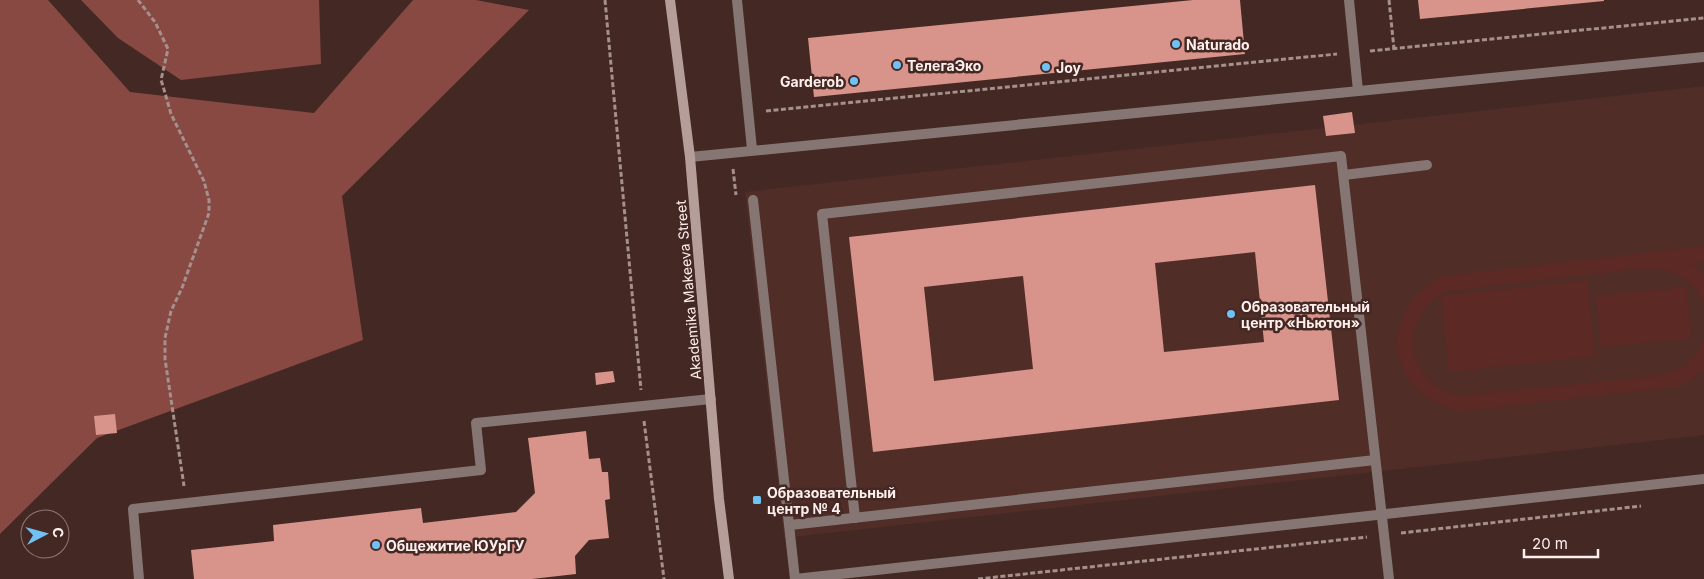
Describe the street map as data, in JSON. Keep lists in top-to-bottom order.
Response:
{
  "streets": {
    "street": ["Akademika Makeeva Street"]
  },
  "places": {
    "other": [
      "Naturado",
      "ТелегаЭко",
      "Joy",
      "Garderob",
      "Образовательный центр «Ньютон»",
      "Общежитие ЮУрГУ"
    ],
    "transit": ["Образовательный центр № 4"]
  },
  "scale_bar": "20 m",
  "north": "right"
}
